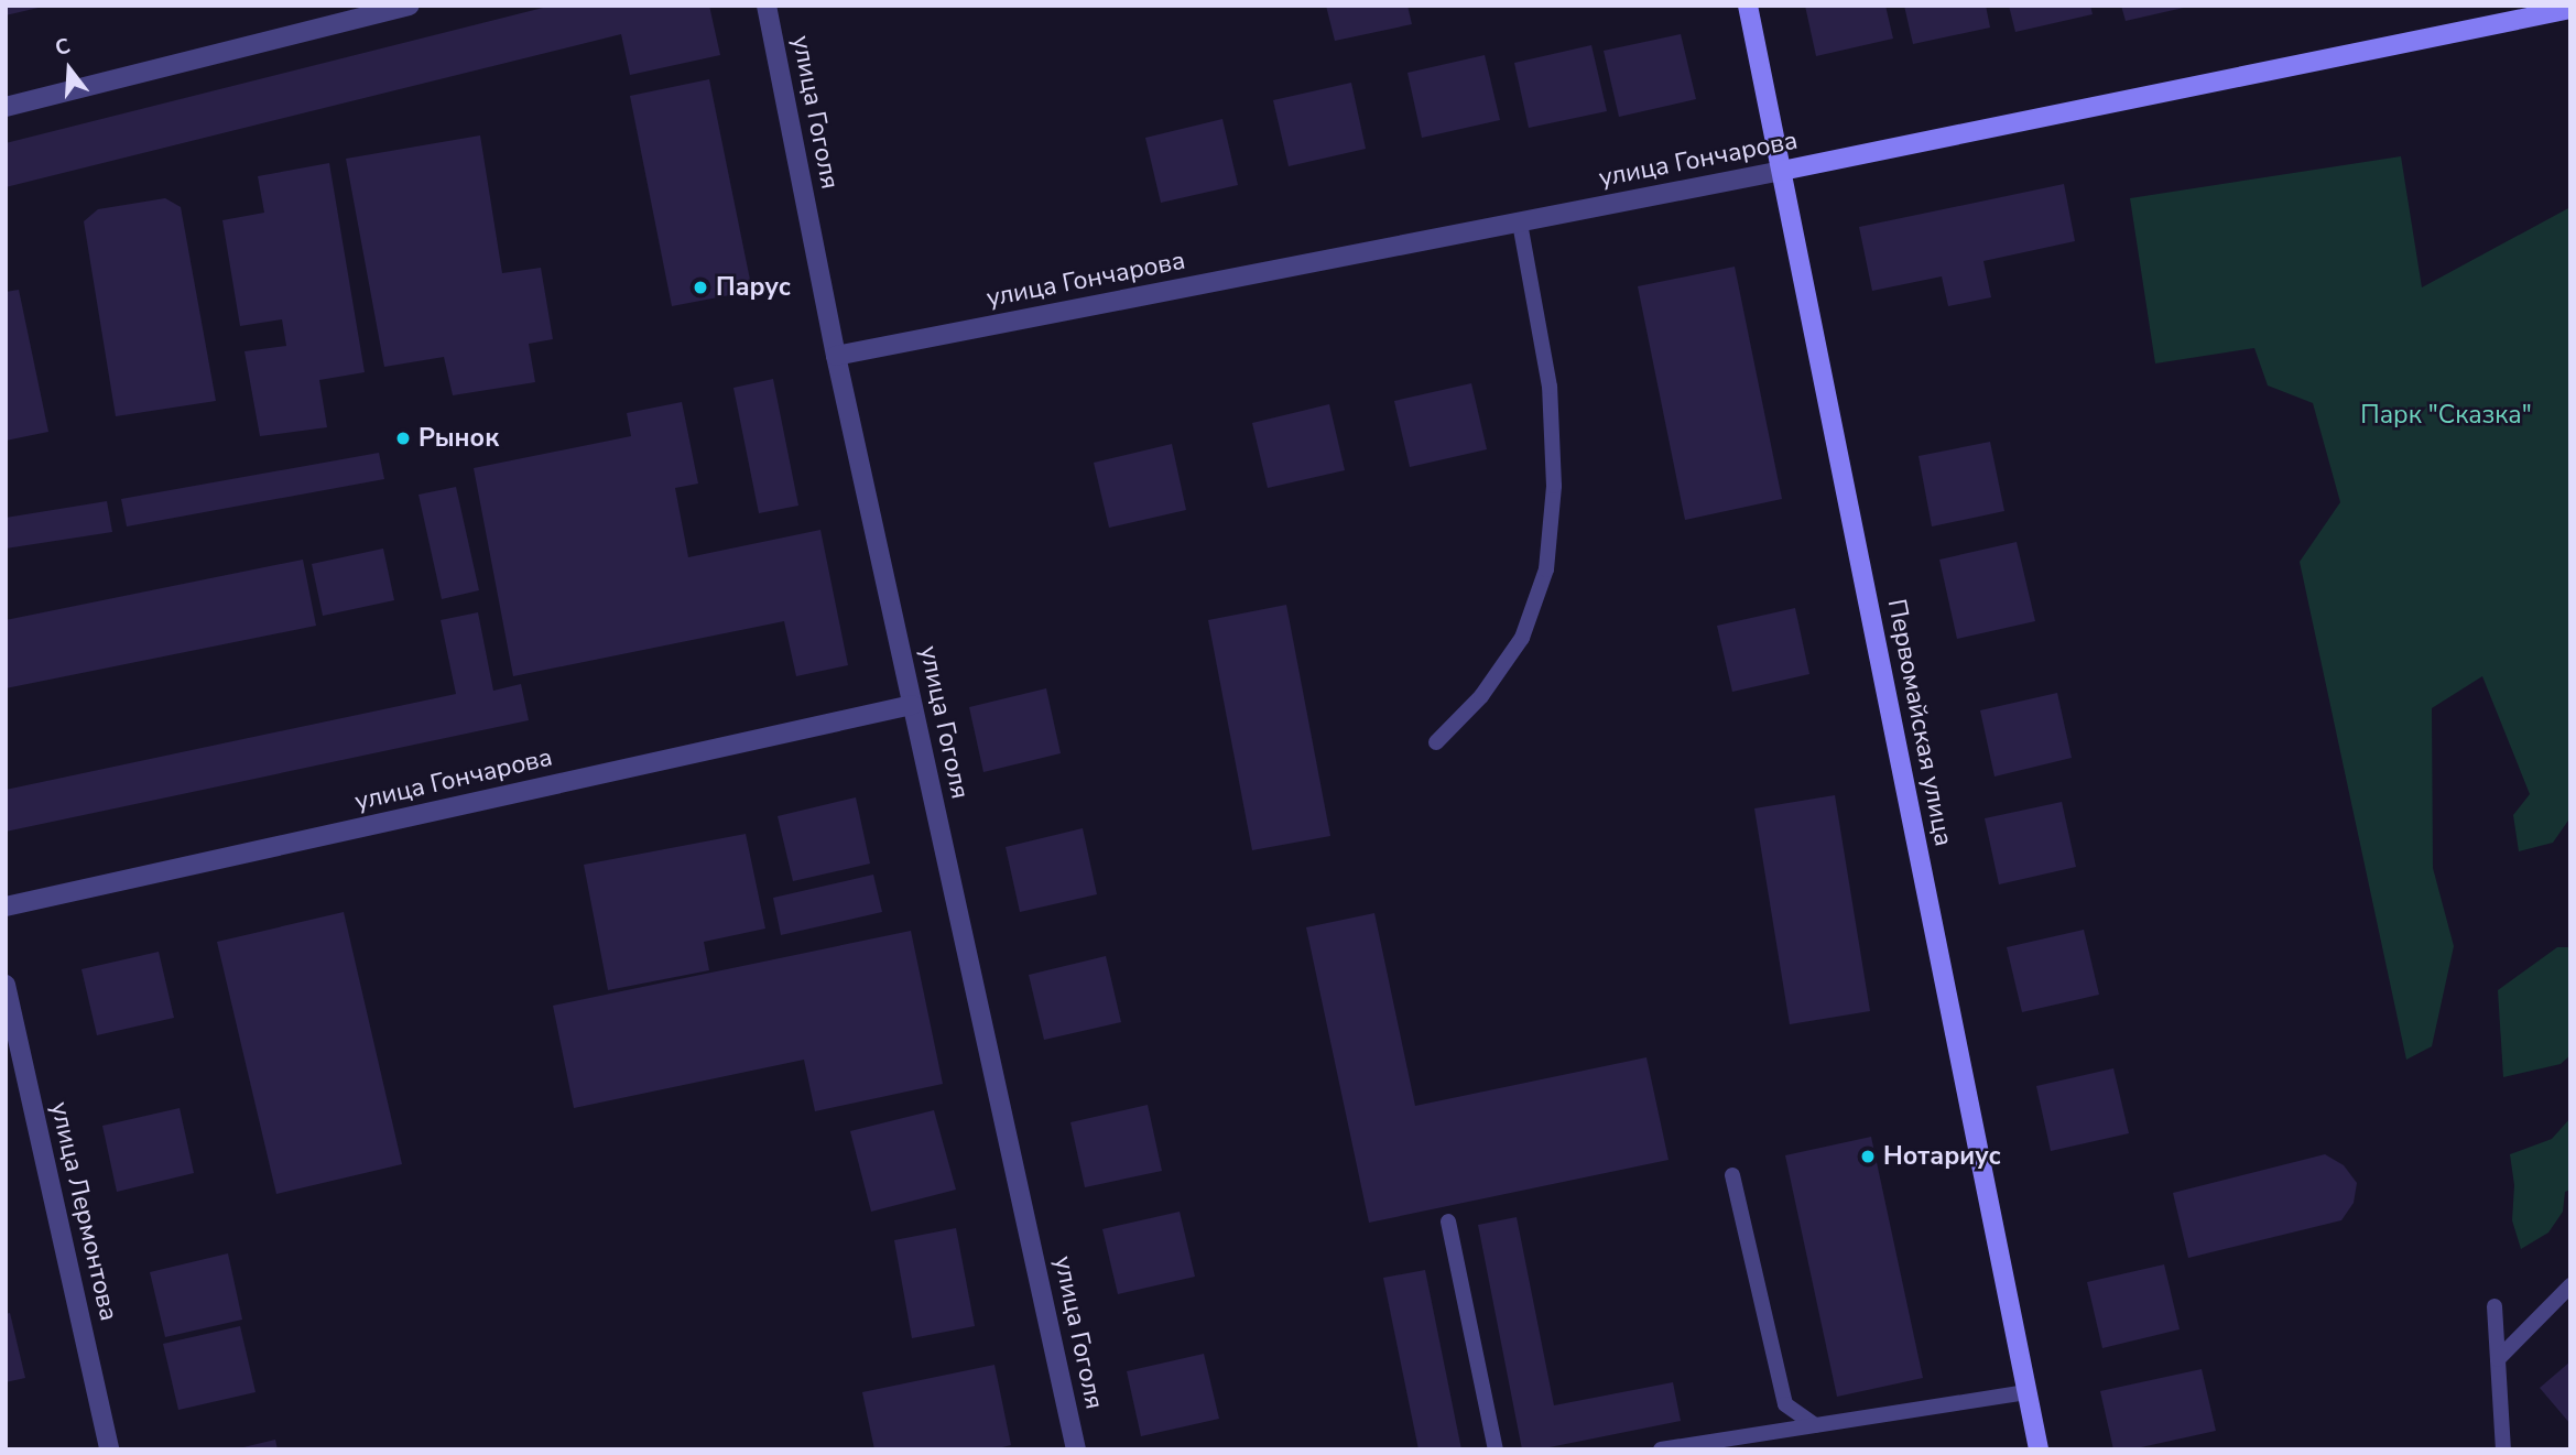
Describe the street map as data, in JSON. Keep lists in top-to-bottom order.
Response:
{
  "streets": {
    "main road": ["улица Гончарова", "Первомайская улица"],
    "street": ["улица Гоголя", "улица Лермонтова"]
  },
  "crossings": [
    ["улица Гоголя", "улица Гончарова"],
    ["улица Гончарова", "Первомайская улица"]
  ],
  "parks": ["Парк \"Сказка\""],
  "places": ["Парус", "Рынок", "Нотариус"],
  "north": "top"
}
